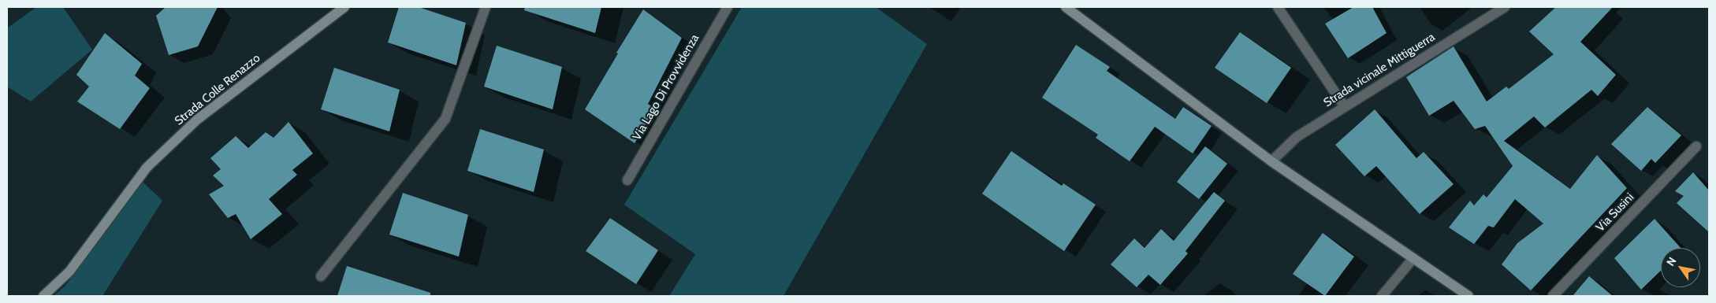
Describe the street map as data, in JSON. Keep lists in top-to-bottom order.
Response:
{
  "streets": {
    "street": [
      "Strada vicinale Mittiguerra",
      "Via Lago Di Provvidenza",
      "Strada Colle Renazzo",
      "Via Susini"
    ]
  },
  "north": "top left"
}
